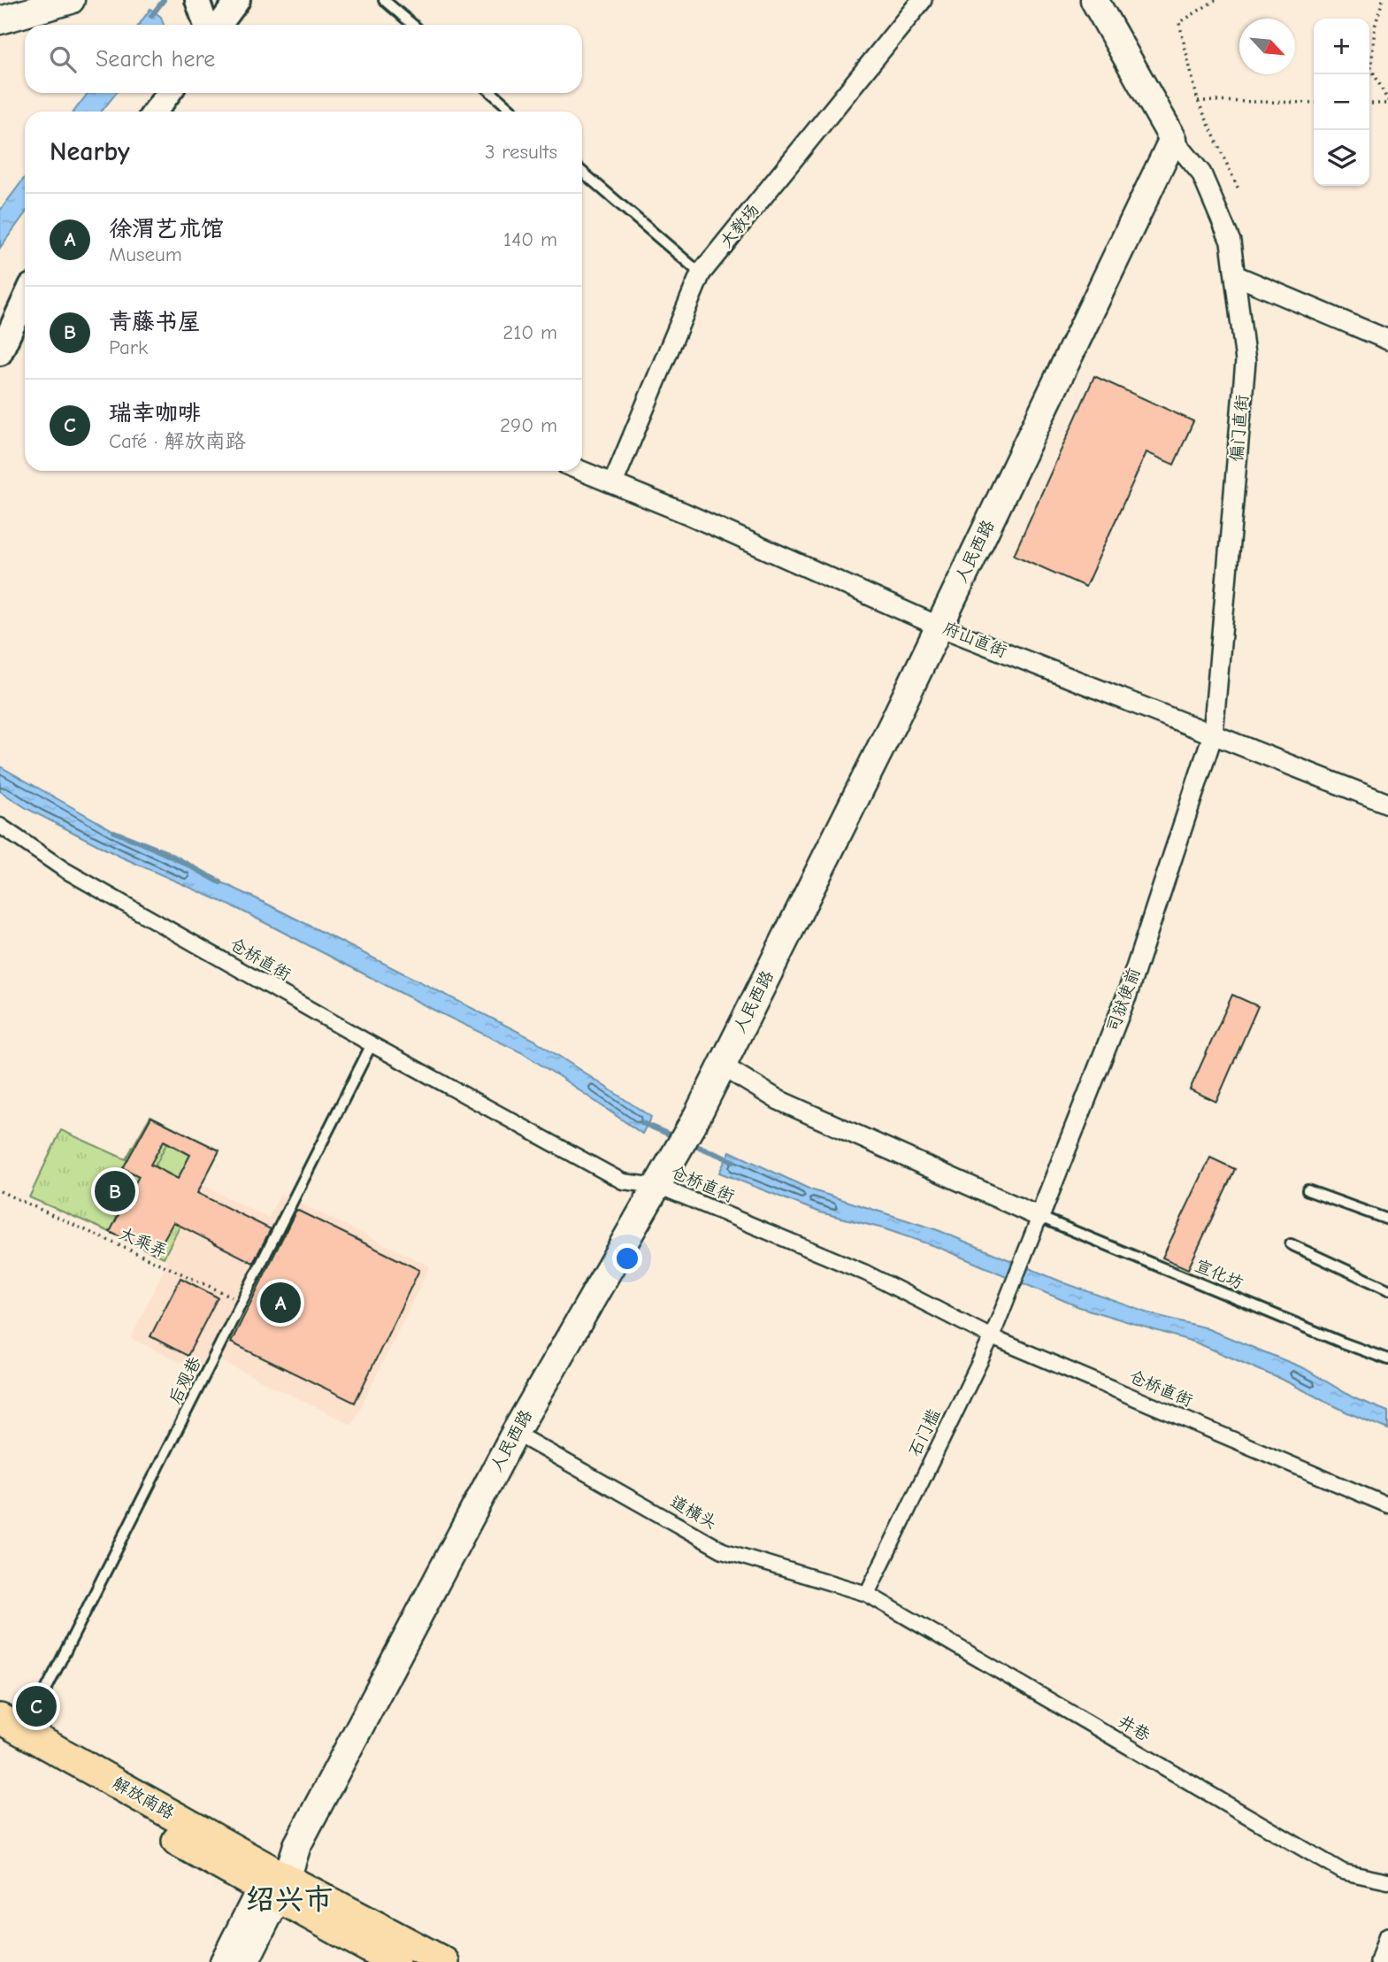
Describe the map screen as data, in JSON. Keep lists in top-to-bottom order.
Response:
{
  "streets": {
    "main road": ["人民西路", "解放南路"],
    "street": [
      "大教场",
      "偏门直街",
      "府山直街",
      "仓桥直街",
      "司狱使前",
      "石门槛",
      "道横头",
      "井巷"
    ],
    "lane": ["宣化坊", "后观巷"],
    "path": ["大乘弄"]
  },
  "crossings": [
    ["大教场", "府山直街"],
    ["偏门直街", "人民西路"],
    ["偏门直街", "府山直街"],
    ["偏门直街", "司狱使前"],
    ["人民西路", "府山直街"],
    ["人民西路", "仓桥直街"],
    ["人民西路", "道横头"],
    ["人民西路", "解放南路"],
    ["府山直街", "司狱使前"],
    ["仓桥直街", "后观巷"],
    ["仓桥直街", "石门槛"],
    ["司狱使前", "宣化坊"],
    ["司狱使前", "石门槛"],
    ["大乘弄", "后观巷"],
    ["后观巷", "解放南路"],
    ["石门槛", "道横头"],
    ["石门槛", "井巷"],
    ["道横头", "井巷"]
  ],
  "districts": ["绍兴市"],
  "north": "bottom right",
  "page": {
    "map_buttons": ["+", "−"],
    "search": "Search here",
    "heading": ["Nearby", "3 results"],
    "list": [
      {
        "mark": "A",
        "name": "徐渭艺术馆",
        "note": "Museum",
        "value": "140 m"
      },
      {
        "mark": "B",
        "name": "青藤书屋",
        "note": "Park",
        "value": "210 m"
      },
      {
        "mark": "C",
        "name": "瑞幸咖啡",
        "note": "Café · 解放南路",
        "value": "290 m"
      }
    ],
    "pins": ["B", "A", "C"]
  }
}
